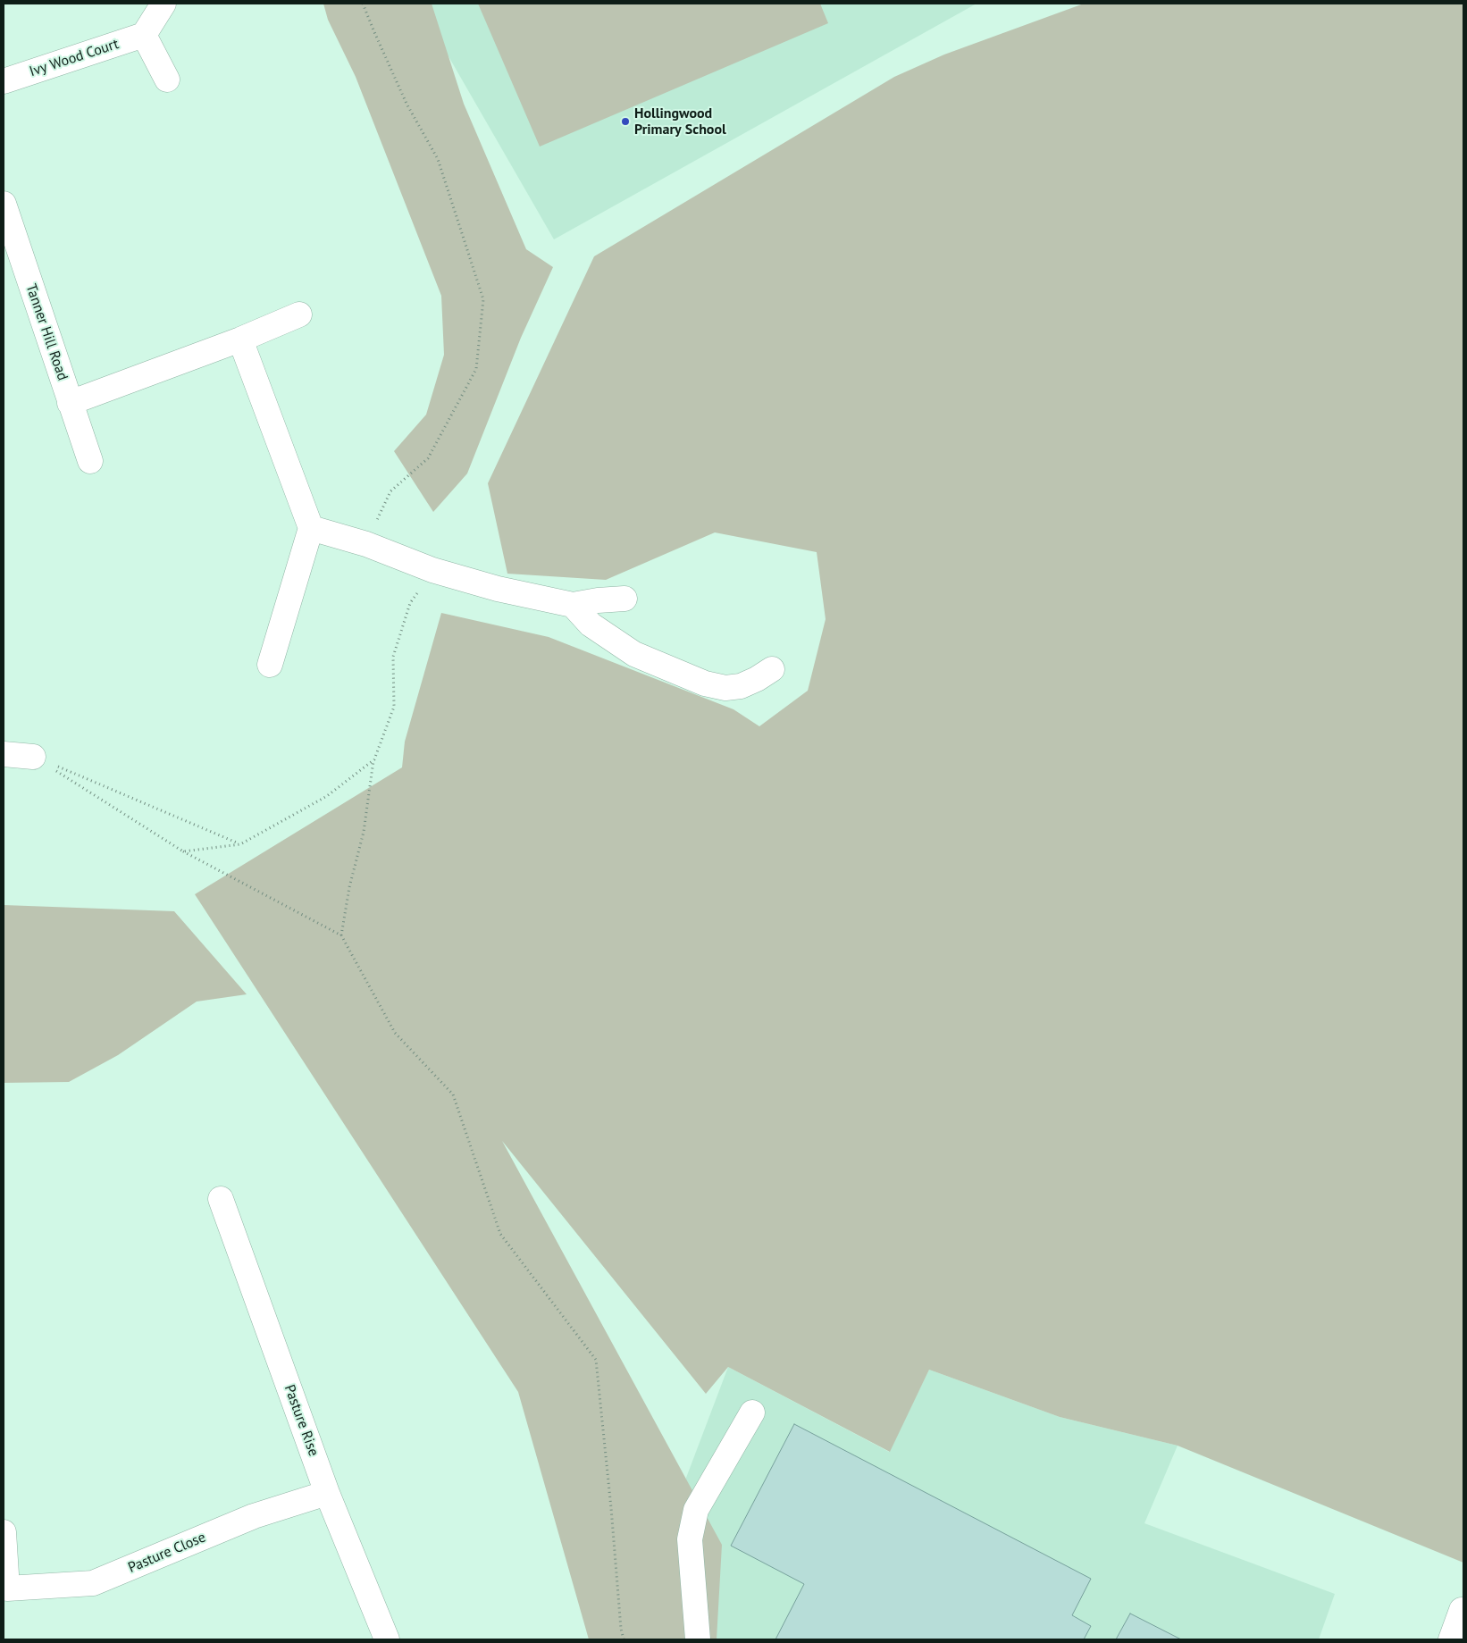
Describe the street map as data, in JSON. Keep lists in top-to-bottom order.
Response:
{
  "streets": {
    "street": [
      "Ivy Wood Court",
      "Tanner Hill Road",
      "Pasture Rise",
      "Pasture Close"
    ]
  },
  "crossings": [
    ["Pasture Rise", "Pasture Close"]
  ],
  "places": ["Hollingwood Primary School"]
}
